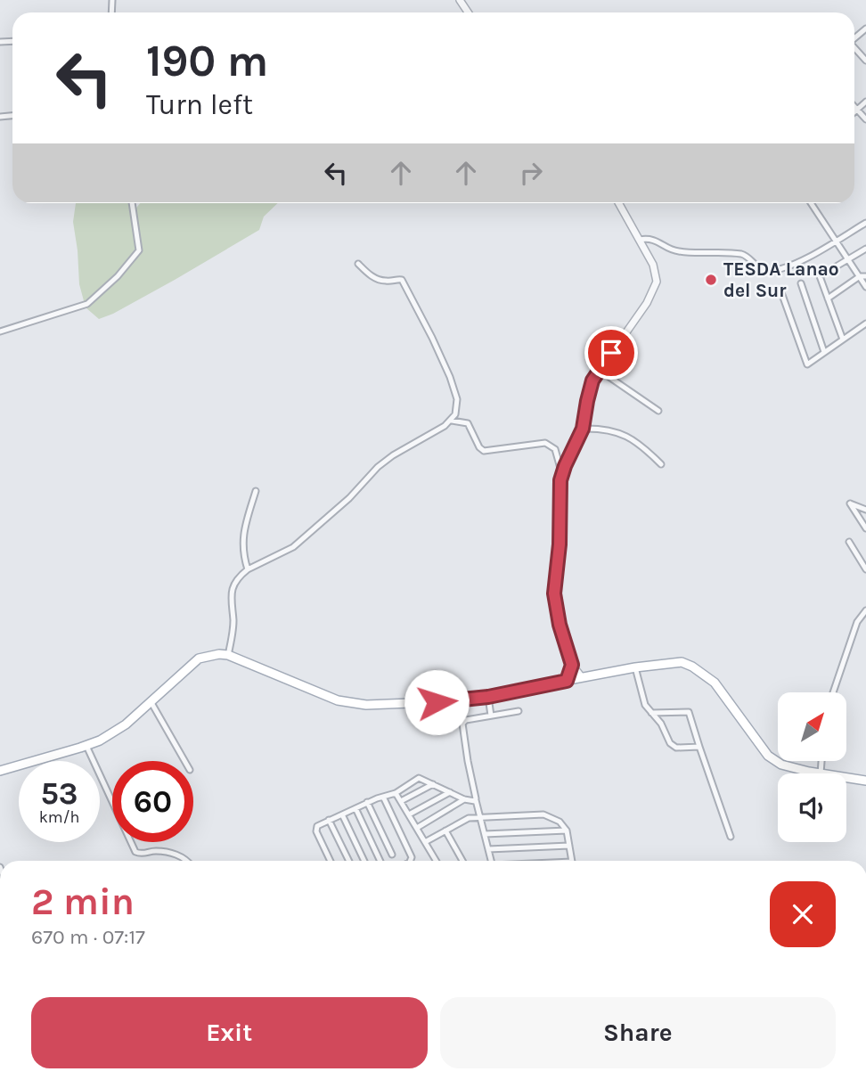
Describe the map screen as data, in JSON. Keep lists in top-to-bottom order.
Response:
{
  "places": ["TESDA Lanao del Sur"],
  "north": "top right",
  "page": {
    "turn": ["190 m", "Turn left"],
    "speed": "53 km/h",
    "limit": "60",
    "heading": ["2 min", "670 m · 07:17"],
    "buttons": ["Exit", "Share"]
  }
}
